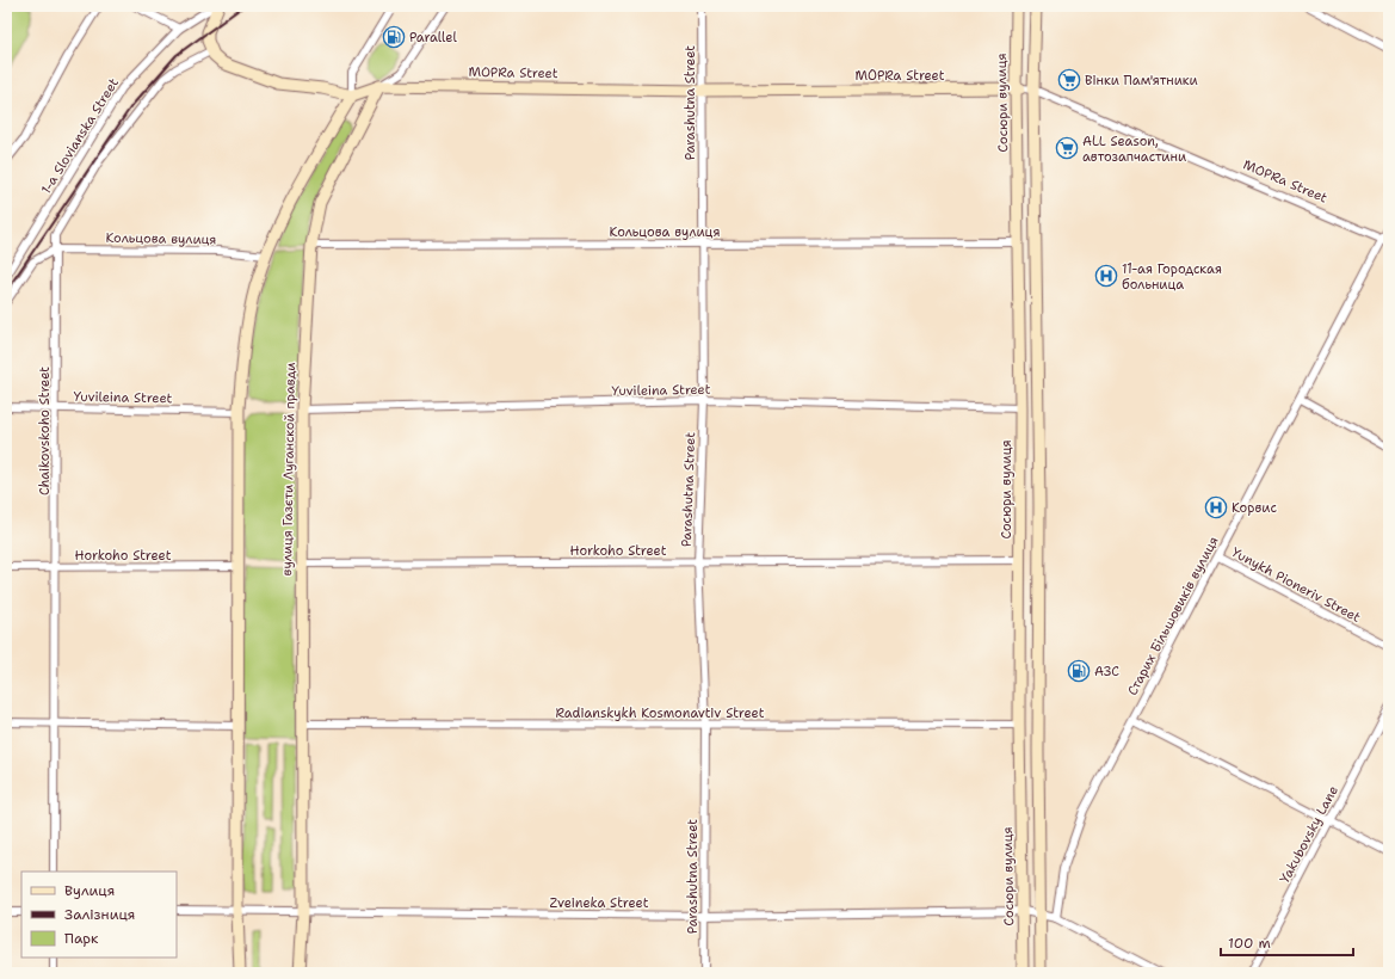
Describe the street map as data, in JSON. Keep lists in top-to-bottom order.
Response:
{
  "streets": {
    "street": [
      "MOPRa Street",
      "Parashutna Street",
      "Сосюри вулиця",
      "1-a Slovianska Street",
      "Кольцова вулиця",
      "Yuvileina Street",
      "Chaikovskoho Street",
      "вулиця Газєти Луганской правди",
      "Horkoho Street",
      "Yunykh Pioneriv Street",
      "Старих Більшовиків вулиця",
      "Radianskykh Kosmonavtiv Street",
      "Yakubovsky Lane",
      "Zveineka Street"
    ]
  },
  "crossings": [
    ["MOPRa Street", "Parashutna Street"],
    ["MOPRa Street", "Сосюри вулиця"],
    ["MOPRa Street", "вулиця Газєти Луганской правди"],
    ["MOPRa Street", "Старих Більшовиків вулиця"],
    ["Parashutna Street", "Кольцова вулиця"],
    ["Parashutna Street", "Yuvileina Street"],
    ["Parashutna Street", "Horkoho Street"],
    ["Parashutna Street", "Radianskykh Kosmonavtiv Street"],
    ["Parashutna Street", "Zveineka Street"],
    ["Сосюри вулиця", "Кольцова вулиця"],
    ["Сосюри вулиця", "Yuvileina Street"],
    ["Сосюри вулиця", "Horkoho Street"],
    ["Сосюри вулиця", "Radianskykh Kosmonavtiv Street"],
    ["Сосюри вулиця", "Zveineka Street"],
    ["Кольцова вулиця", "Chaikovskoho Street"],
    ["Кольцова вулиця", "вулиця Газєти Луганской правди"],
    ["Yuvileina Street", "Chaikovskoho Street"],
    ["Yuvileina Street", "вулиця Газєти Луганской правди"],
    ["Chaikovskoho Street", "Horkoho Street"],
    ["вулиця Газєти Луганской правди", "Horkoho Street"],
    ["вулиця Газєти Луганской правди", "Radianskykh Kosmonavtiv Street"],
    ["вулиця Газєти Луганской правди", "Zveineka Street"],
    ["Yunykh Pioneriv Street", "Старих Більшовиків вулиця"]
  ],
  "places": {
    "fuel station": ["Parallel", "АЗС"],
    "supermarket": ["Вінки Пам'ятники", "ALL Season, автозапчастини"],
    "hospital": ["11-ая Городская больница", "Корвис"]
  },
  "legend": ["Вулиця", "Залізниця", "Парк"],
  "scale_bar": "100 m"
}
